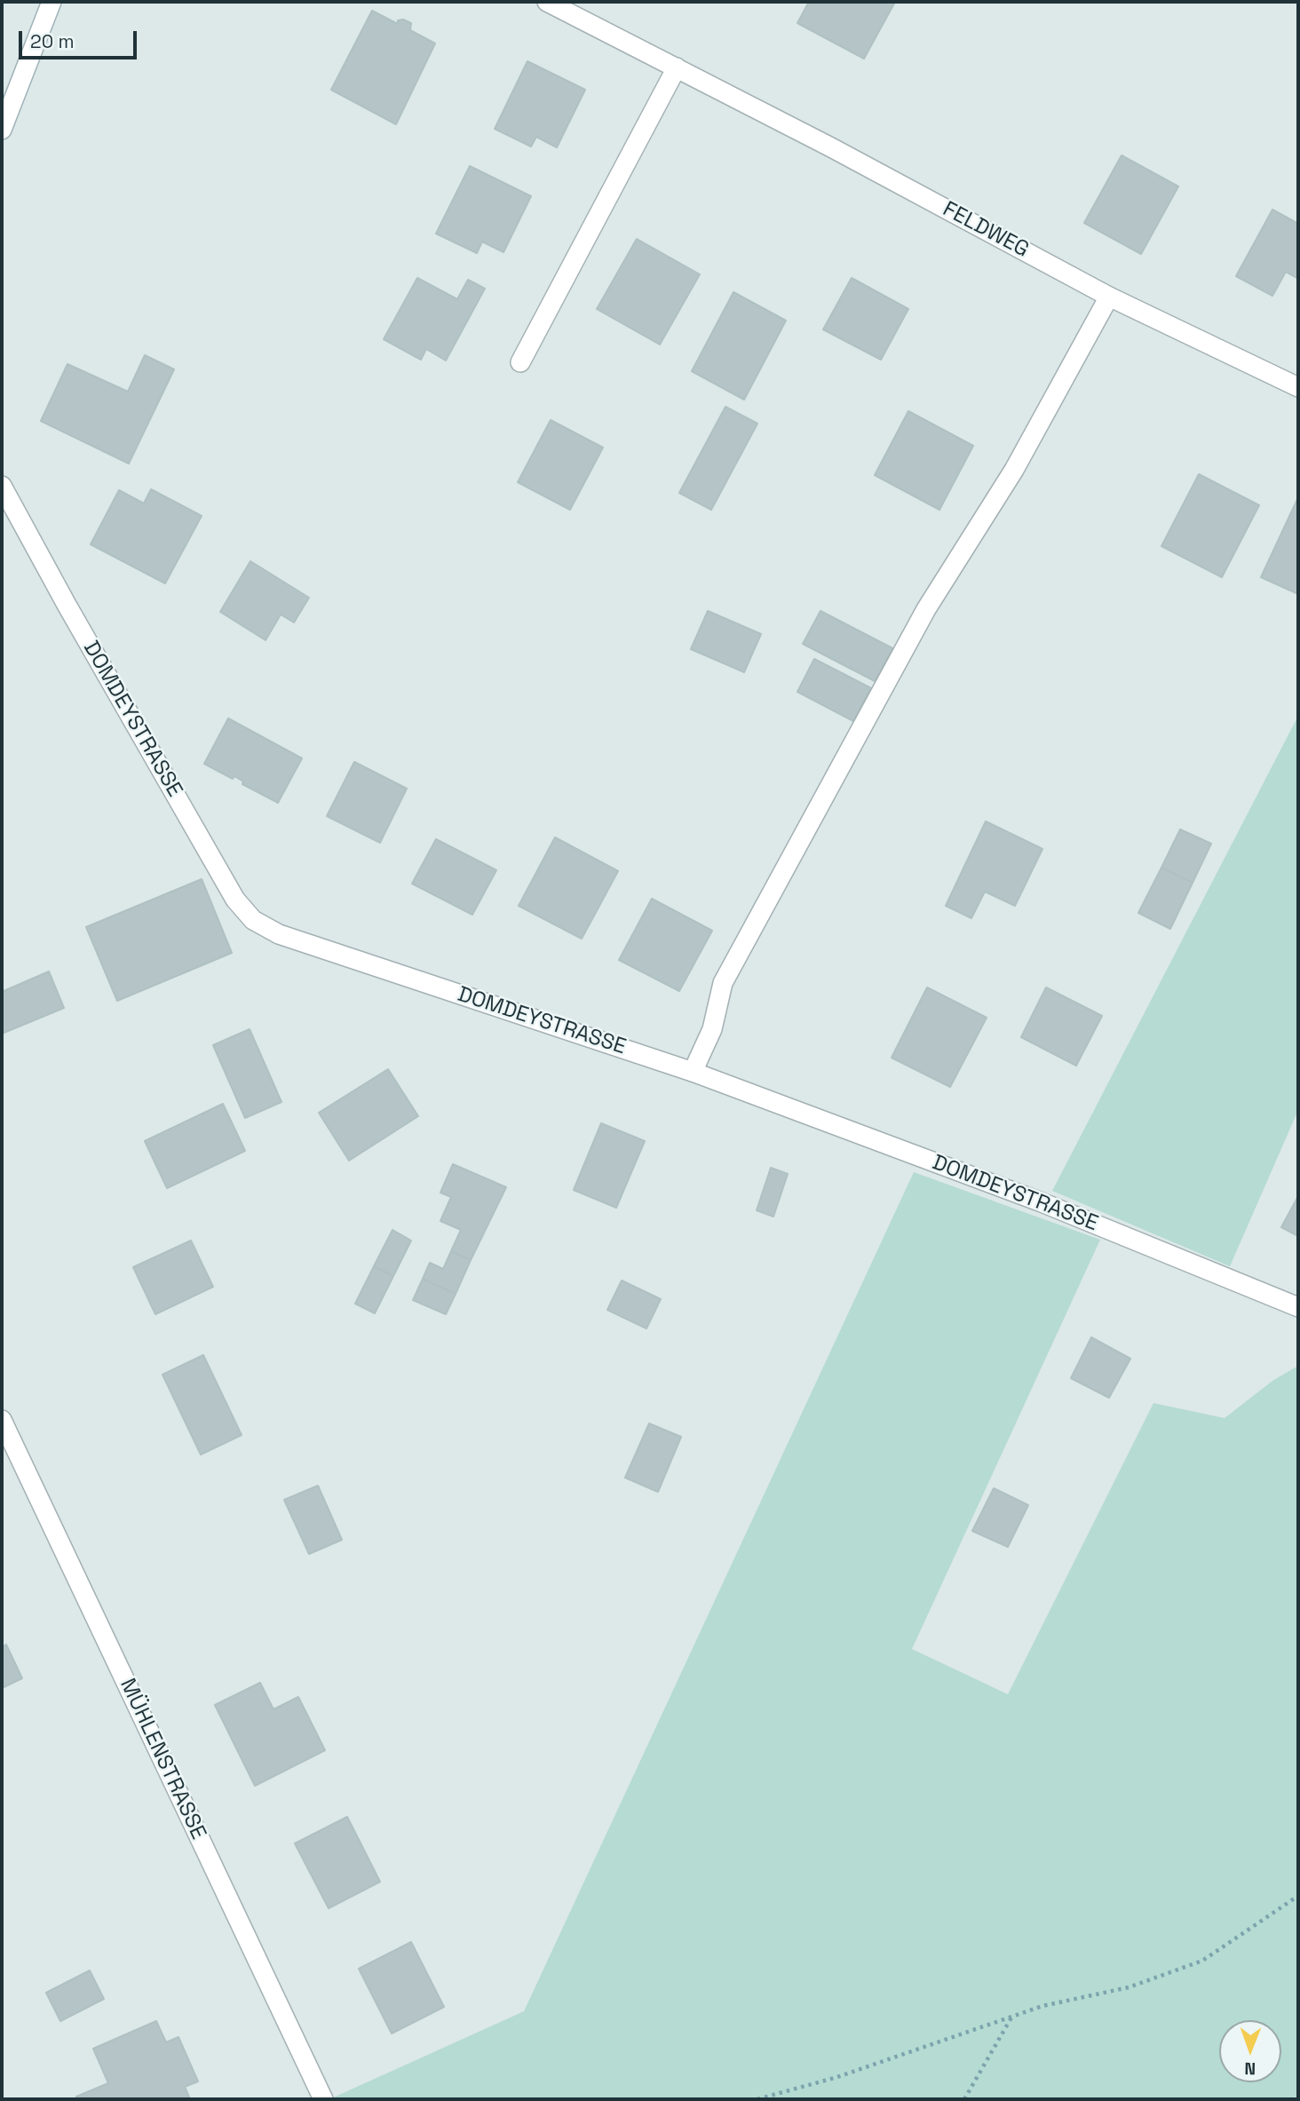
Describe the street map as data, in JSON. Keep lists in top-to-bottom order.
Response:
{
  "streets": {
    "street": ["FELDWEG", "DOMDEYSTRASSE", "MÜHLENSTRASSE"]
  },
  "scale_bar": "20 m",
  "north": "bottom"
}
